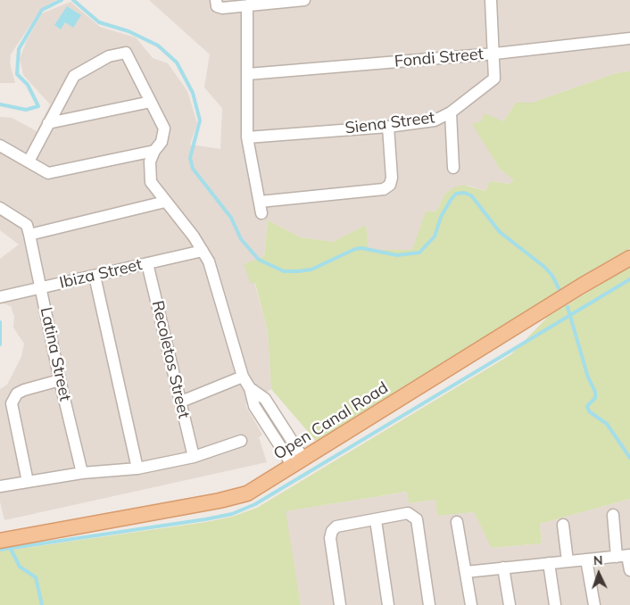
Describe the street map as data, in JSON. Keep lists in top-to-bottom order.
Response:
{
  "streets": {
    "main road": ["Open Canal Road"],
    "street": [
      "Fondi Street",
      "Siena Street",
      "Ibiza Street",
      "Latina Street",
      "Recoletos Street"
    ]
  },
  "crossings": [
    ["Fondi Street", "Siena Street"],
    ["Ibiza Street", "Latina Street"],
    ["Ibiza Street", "Recoletos Street"]
  ],
  "north": "top"
}
